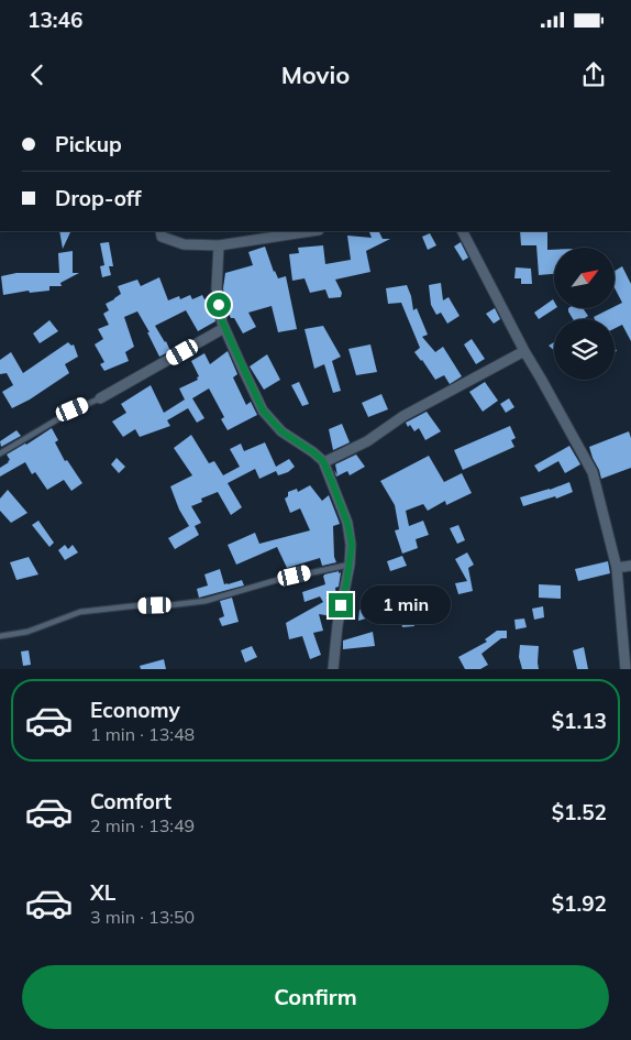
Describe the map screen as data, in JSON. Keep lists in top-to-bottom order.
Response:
{
  "north": "top right",
  "page": {
    "status": "13:46",
    "header": "Movio",
    "banner": ["Pickup", "Drop-off"],
    "bubble": "1 min",
    "list": [
      {
        "name": "Economy",
        "note": "1 min · 13:48",
        "value": "$1.13"
      },
      {
        "name": "Comfort",
        "note": "2 min · 13:49",
        "value": "$1.52"
      },
      {
        "name": "XL",
        "note": "3 min · 13:50",
        "value": "$1.92"
      }
    ],
    "buttons": "Confirm"
  }
}
